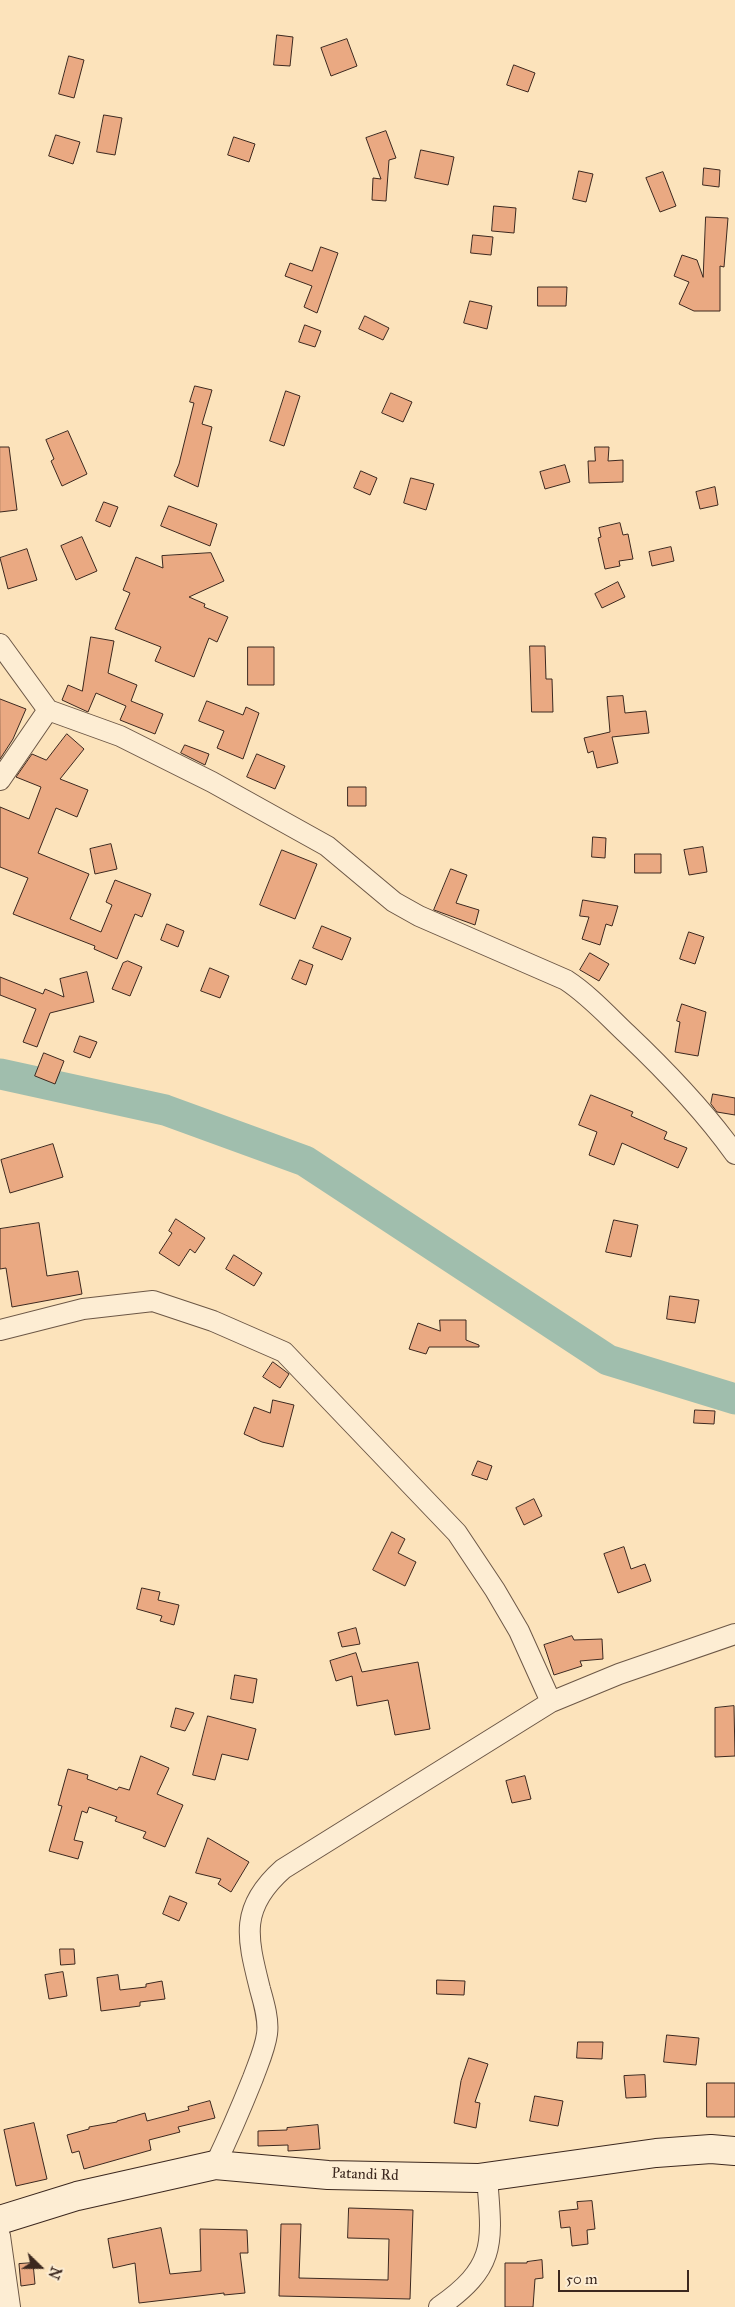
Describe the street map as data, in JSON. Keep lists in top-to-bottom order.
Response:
{
  "streets": {
    "street": ["Patandi Rd"]
  },
  "scale_bar": "50 m",
  "north": "right"
}
